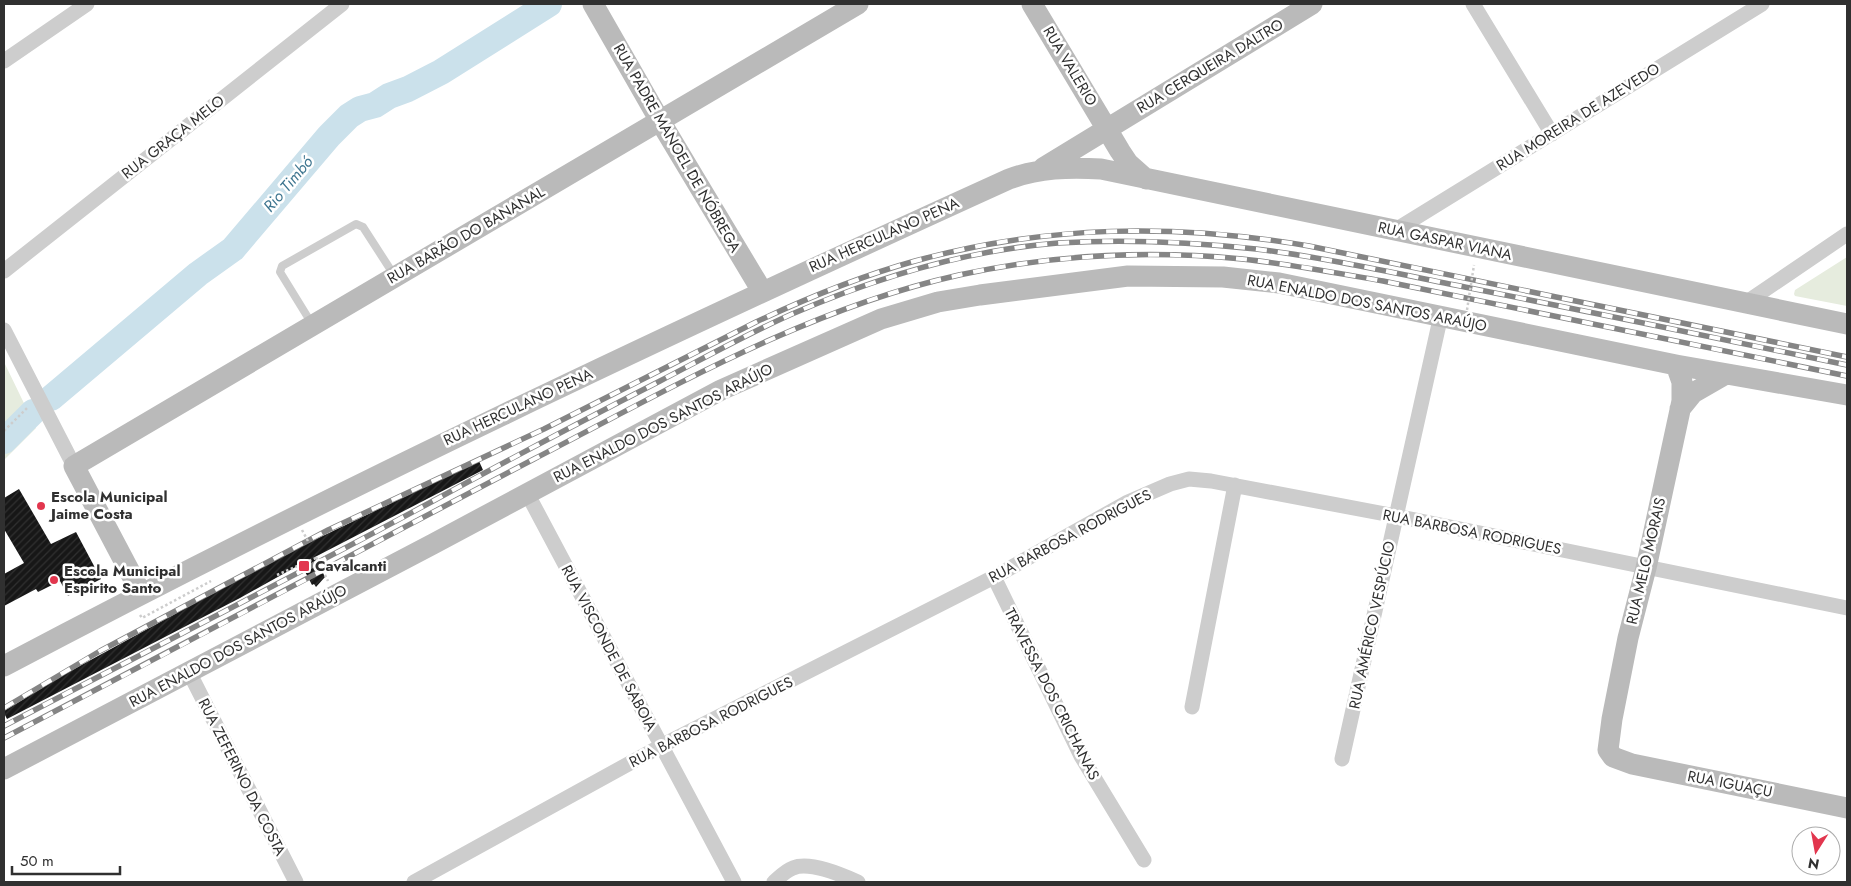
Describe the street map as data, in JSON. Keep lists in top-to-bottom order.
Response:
{
  "streets": {
    "main road": [
      "RUA VALERIO",
      "RUA CERQUEIRA DALTRO",
      "RUA PADRE MANOEL DE NÓBREGA",
      "RUA BARÃO DO BANANAL",
      "RUA HERCULANO PENA",
      "RUA GASPAR VIANA",
      "RUA ENALDO DOS SANTOS ARAÚJO",
      "RUA MELO MORAIS",
      "RUA IGUAÇU"
    ],
    "street": [
      "RUA MOREIRA DE AZEVEDO",
      "RUA GRAÇA MELO",
      "RUA BARBOSA RODRIGUES",
      "RUA AMÉRICO VESPÚCIO",
      "RUA VISCONDE DE SABOIA",
      "TRAVESSA DOS CRICHANAS",
      "RUA ZEFERINO DA COSTA"
    ]
  },
  "crossings": [
    ["RUA VALERIO", "RUA CERQUEIRA DALTRO"],
    ["RUA CERQUEIRA DALTRO", "RUA HERCULANO PENA"],
    ["RUA CERQUEIRA DALTRO", "RUA GASPAR VIANA"],
    ["RUA MOREIRA DE AZEVEDO", "RUA GASPAR VIANA"],
    ["RUA PADRE MANOEL DE NÓBREGA", "RUA BARÃO DO BANANAL"],
    ["RUA PADRE MANOEL DE NÓBREGA", "RUA HERCULANO PENA"],
    ["RUA HERCULANO PENA", "RUA GASPAR VIANA"],
    ["RUA ENALDO DOS SANTOS ARAÚJO", "RUA MELO MORAIS"],
    ["RUA ENALDO DOS SANTOS ARAÚJO", "RUA AMÉRICO VESPÚCIO"],
    ["RUA ENALDO DOS SANTOS ARAÚJO", "RUA VISCONDE DE SABOIA"],
    ["RUA ENALDO DOS SANTOS ARAÚJO", "RUA ZEFERINO DA COSTA"],
    ["RUA BARBOSA RODRIGUES", "RUA MELO MORAIS"],
    ["RUA BARBOSA RODRIGUES", "RUA AMÉRICO VESPÚCIO"],
    ["RUA BARBOSA RODRIGUES", "RUA VISCONDE DE SABOIA"],
    ["RUA BARBOSA RODRIGUES", "TRAVESSA DOS CRICHANAS"],
    ["RUA MELO MORAIS", "RUA IGUAÇU"]
  ],
  "water": ["Rio Timbó"],
  "places": {
    "other": ["Escola Municipal Jaime Costa", "Escola Municipal Espirito Santo"],
    "transit": ["Cavalcanti"]
  },
  "scale_bar": "50 m",
  "north": "bottom"
}
